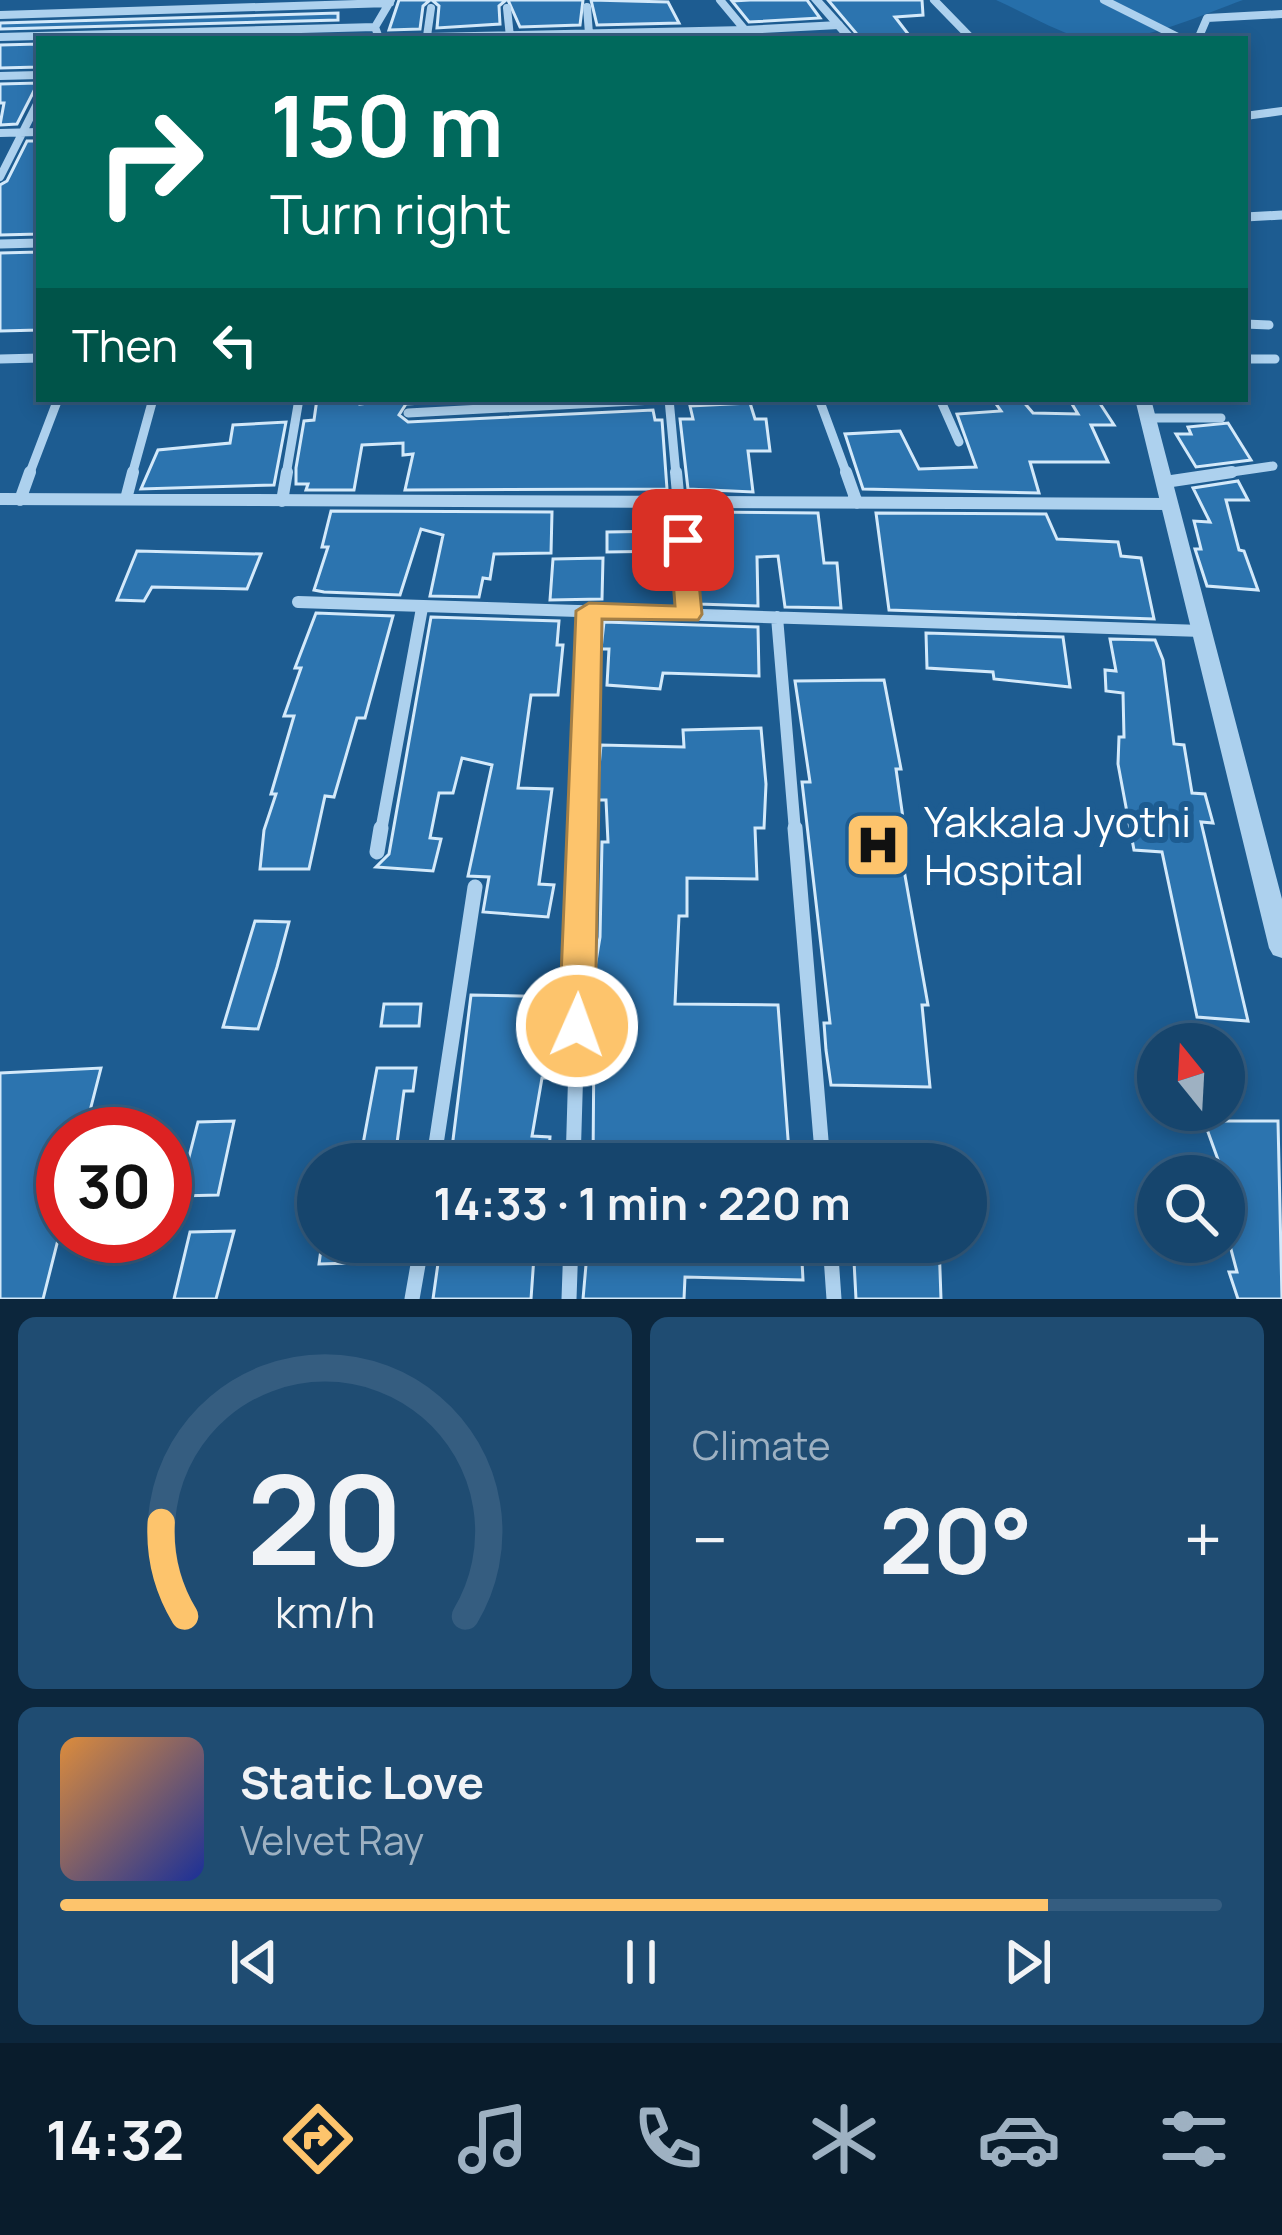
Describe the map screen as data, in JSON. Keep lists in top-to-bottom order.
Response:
{
  "places": {
    "hospital": ["Yakkala Jyothi Hospital"]
  },
  "north": "top",
  "page": {
    "turn": ["150 m", "Turn right"],
    "then": "Then",
    "limit": "30",
    "trip": "14:33 · 1 min · 220 m",
    "tile": "Climate",
    "heat": ["−", "20°", "+"],
    "song": ["Static Love", "Velvet Ray"],
    "tabs": "14:32",
    "gauge": ["20", "km/h"]
  }
}
